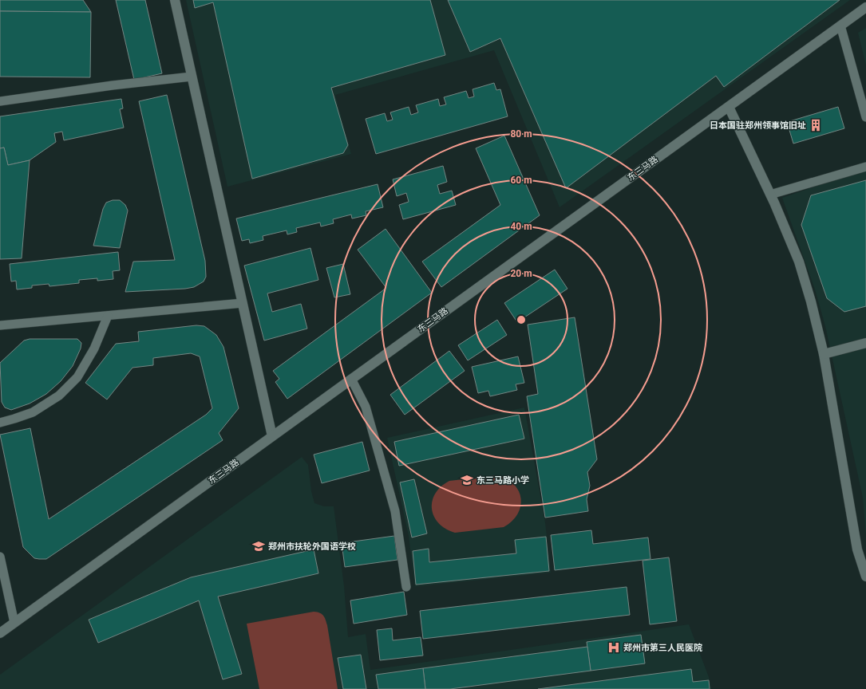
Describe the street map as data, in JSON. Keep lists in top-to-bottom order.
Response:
{
  "streets": {
    "street": ["东三马路"]
  },
  "places": {
    "building": ["日本国驻郑州领事馆旧址"],
    "school or university": ["东三马路小学", "郑州市扶轮外国语学校"],
    "hospital": ["郑州市第三人民医院"]
  },
  "rings": [
    "80 m",
    "60 m",
    "40 m",
    "20 m"
  ]
}
